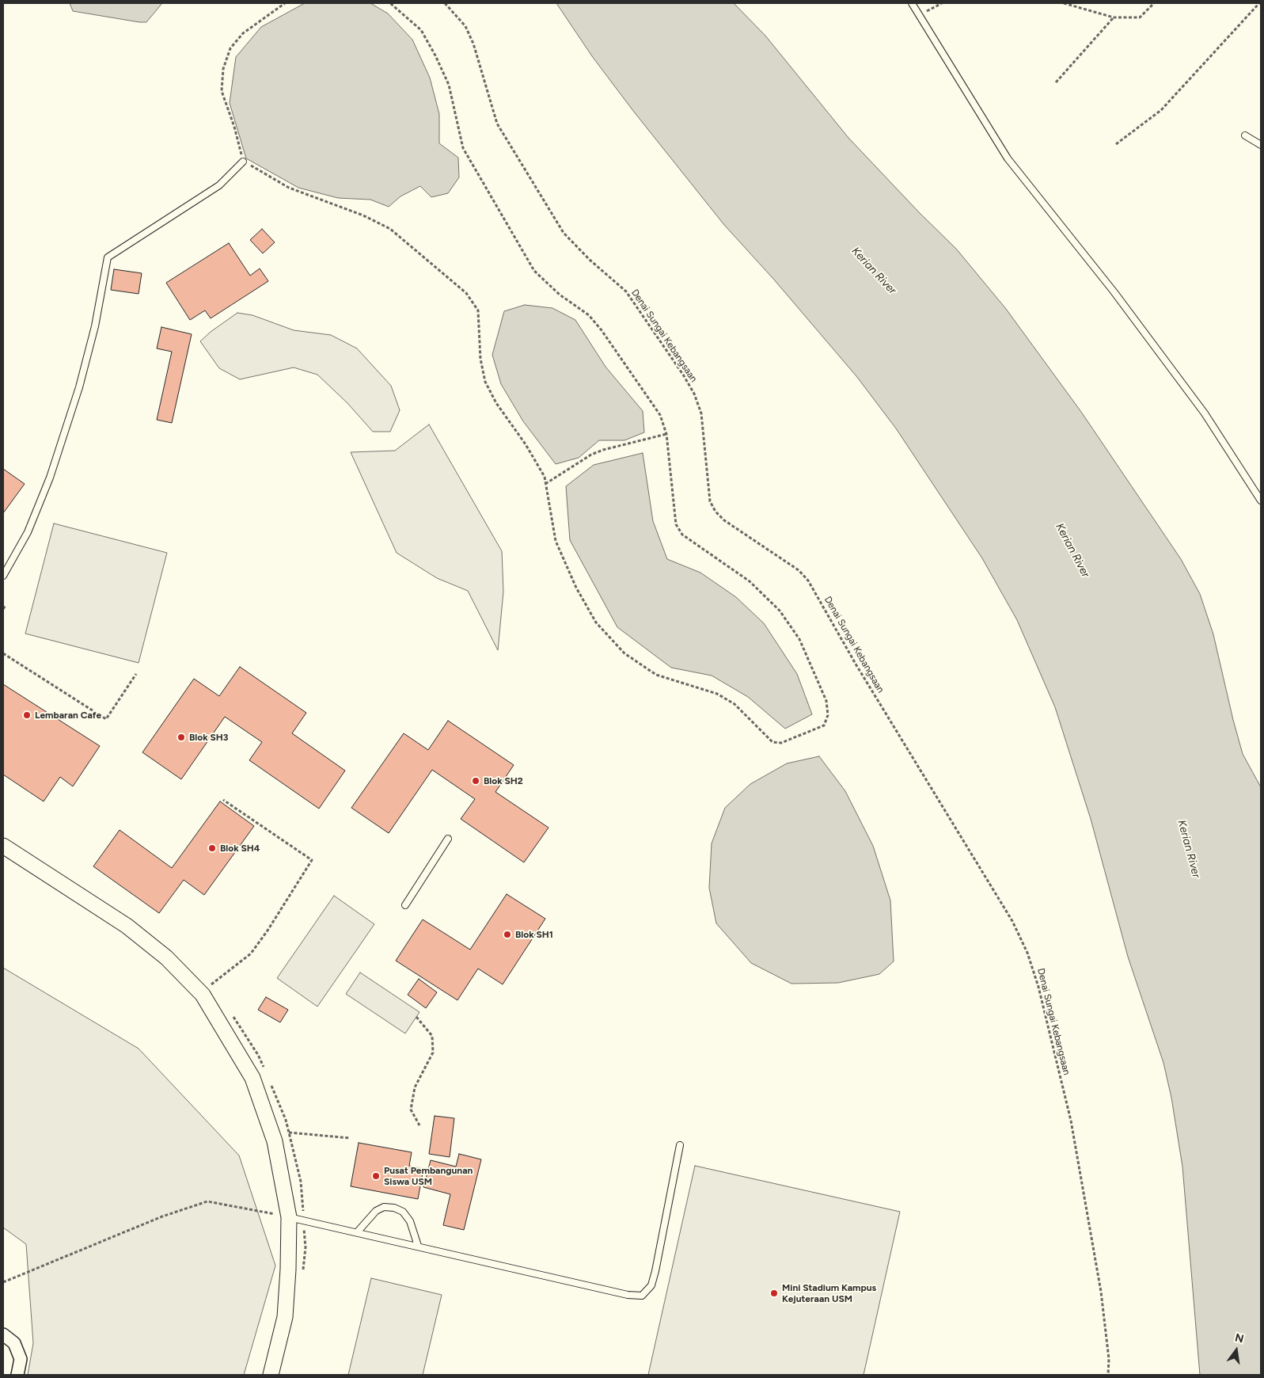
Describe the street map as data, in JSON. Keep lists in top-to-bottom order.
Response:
{
  "streets": {
    "path": ["Denai Sungai Kebangsaan"]
  },
  "water": ["Kerian River"],
  "places": [
    "Lembaran Cafe",
    "Blok SH3",
    "Blok SH2",
    "Blok SH4",
    "Blok SH1",
    "Pusat Pembangunan Siswa USM",
    "Mini Stadium Kampus Kejuteraan USM"
  ],
  "north": "top"
}
